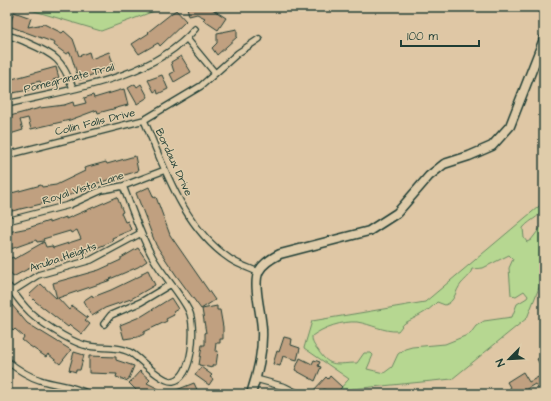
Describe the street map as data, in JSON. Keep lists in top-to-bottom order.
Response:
{
  "streets": {
    "street": [
      "Pomegranate Trail",
      "Collin Falls Drive",
      "Bordaux Drive",
      "Royal Vista Lane",
      "Aruba Heights"
    ]
  },
  "crossings": [
    ["Collin Falls Drive", "Bordaux Drive"],
    ["Bordaux Drive", "Royal Vista Lane"]
  ],
  "scale_bar": "100 m",
  "north": "bottom left"
}
